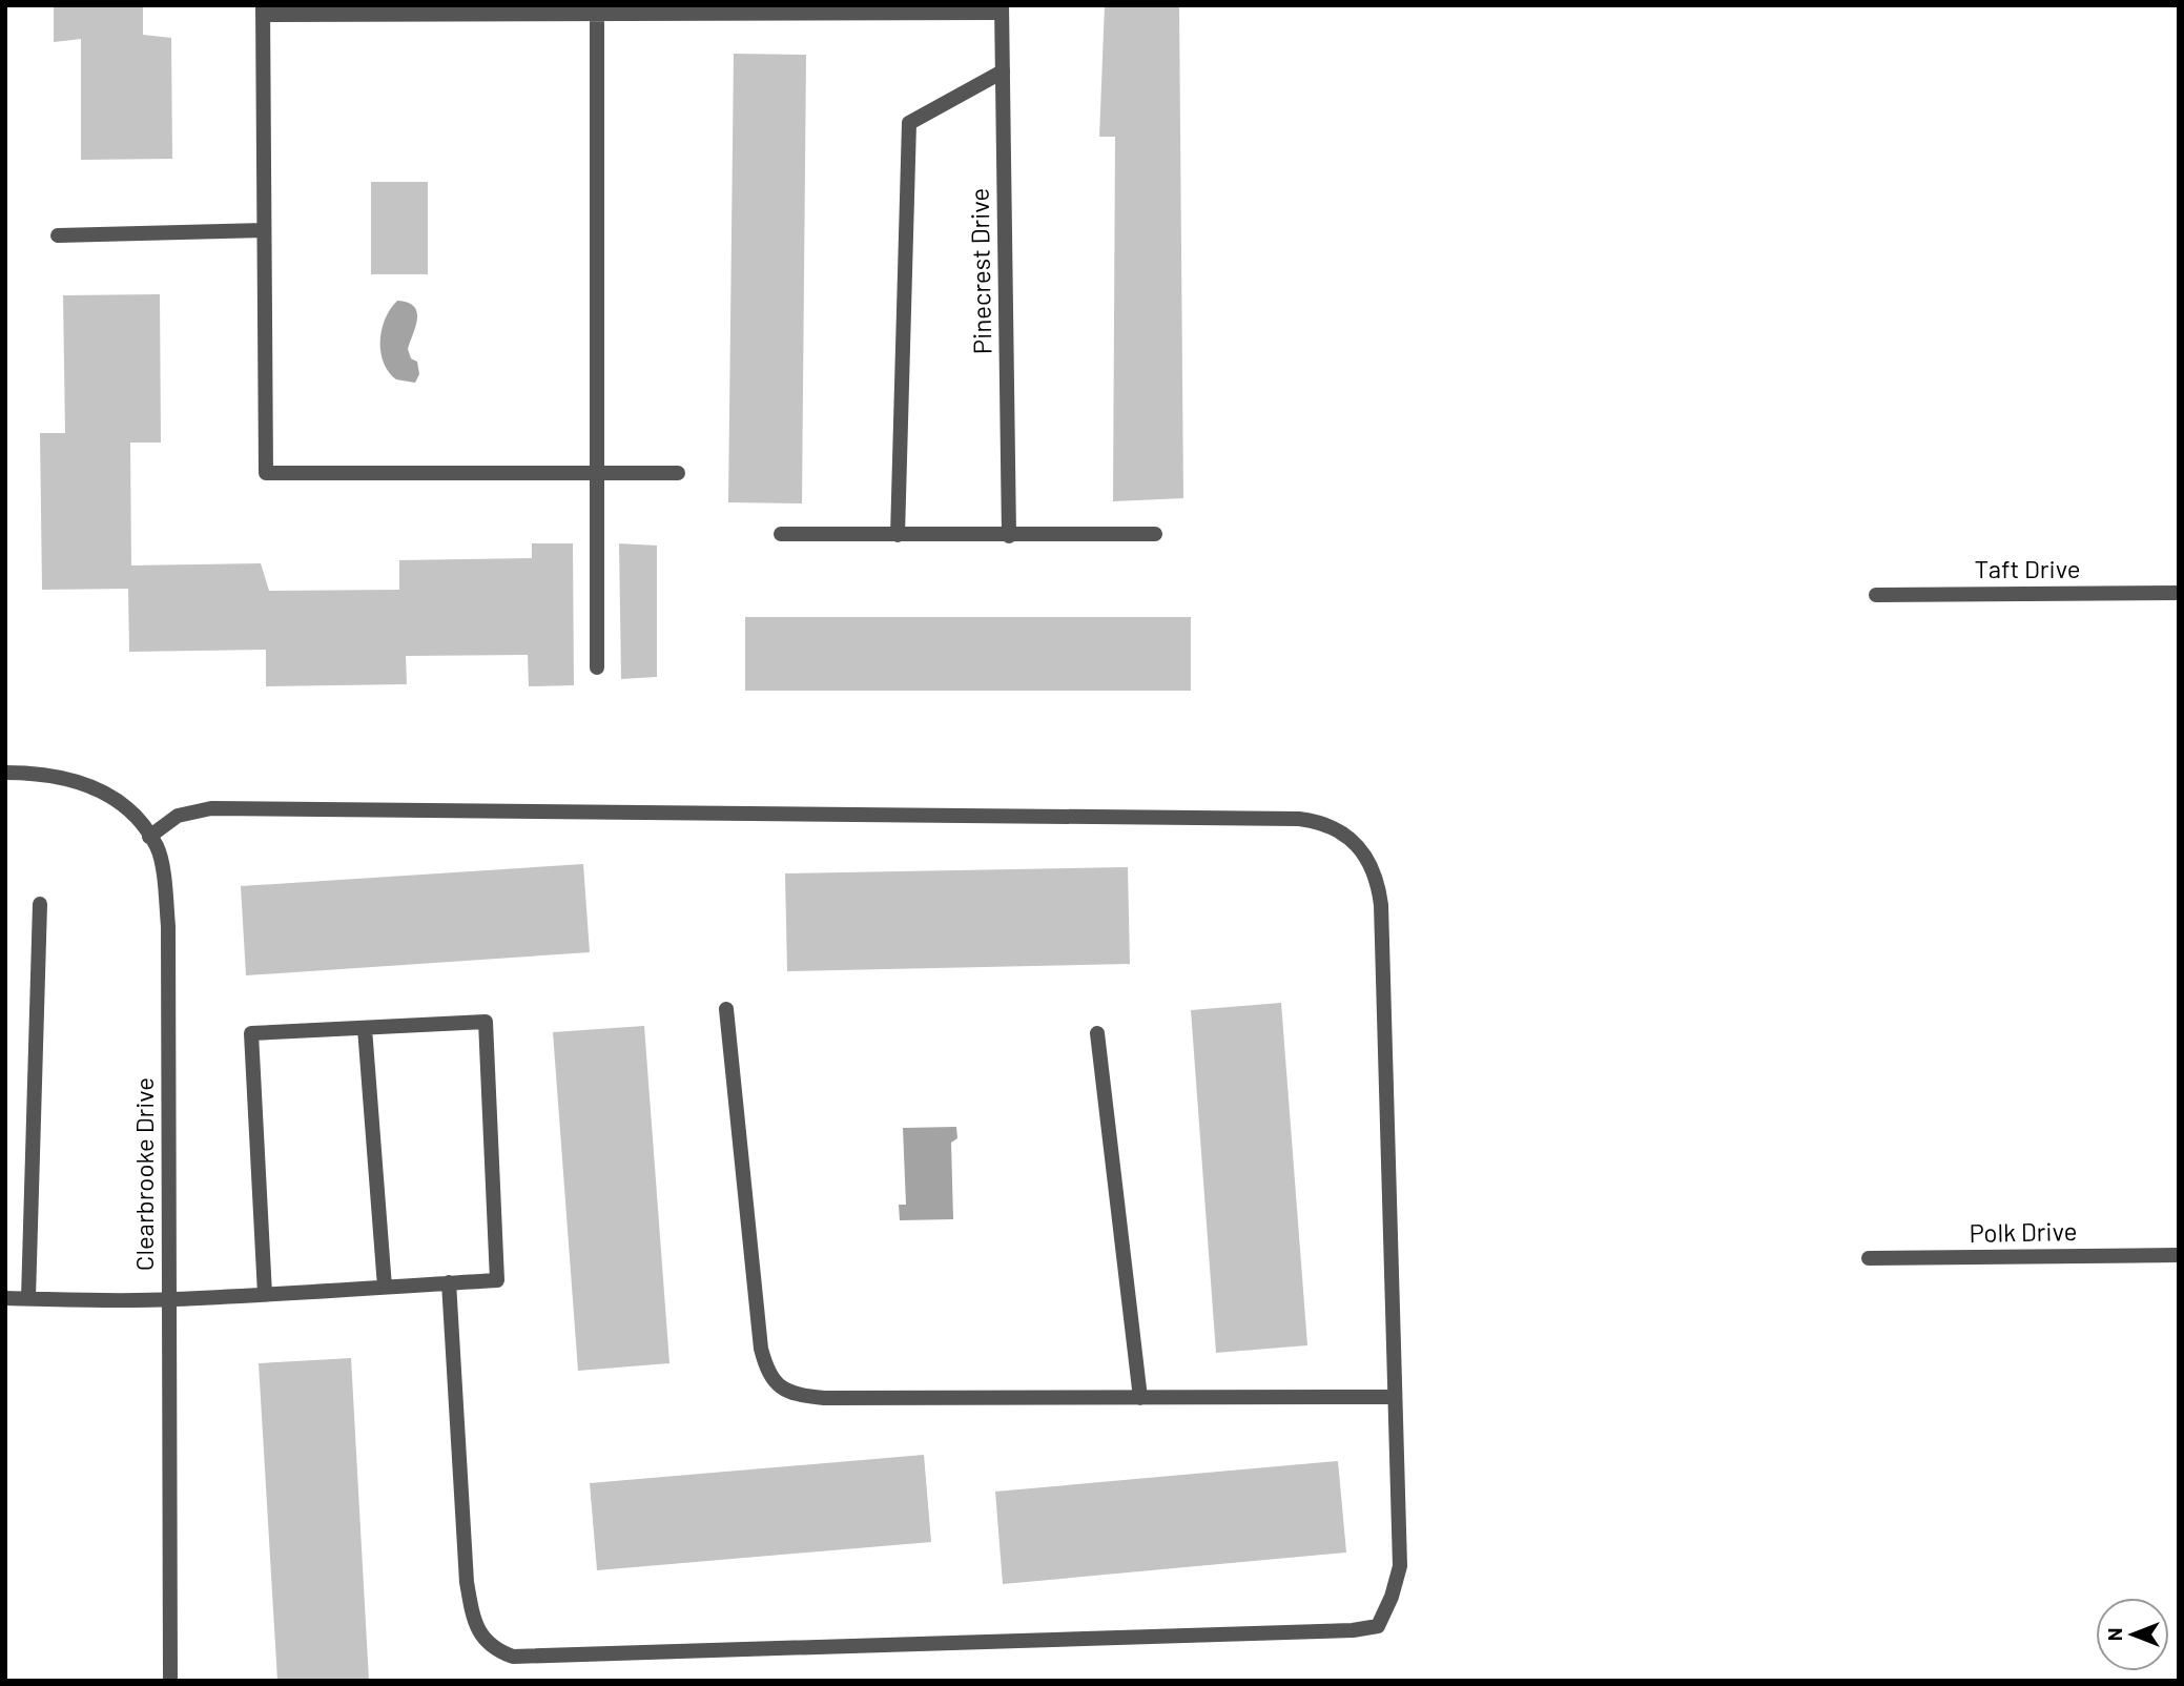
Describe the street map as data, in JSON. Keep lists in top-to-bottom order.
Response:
{
  "streets": {
    "street": [
      "Pinecrest Drive",
      "Taft Drive",
      "Clearbrooke Drive",
      "Polk Drive"
    ]
  },
  "north": "left"
}
